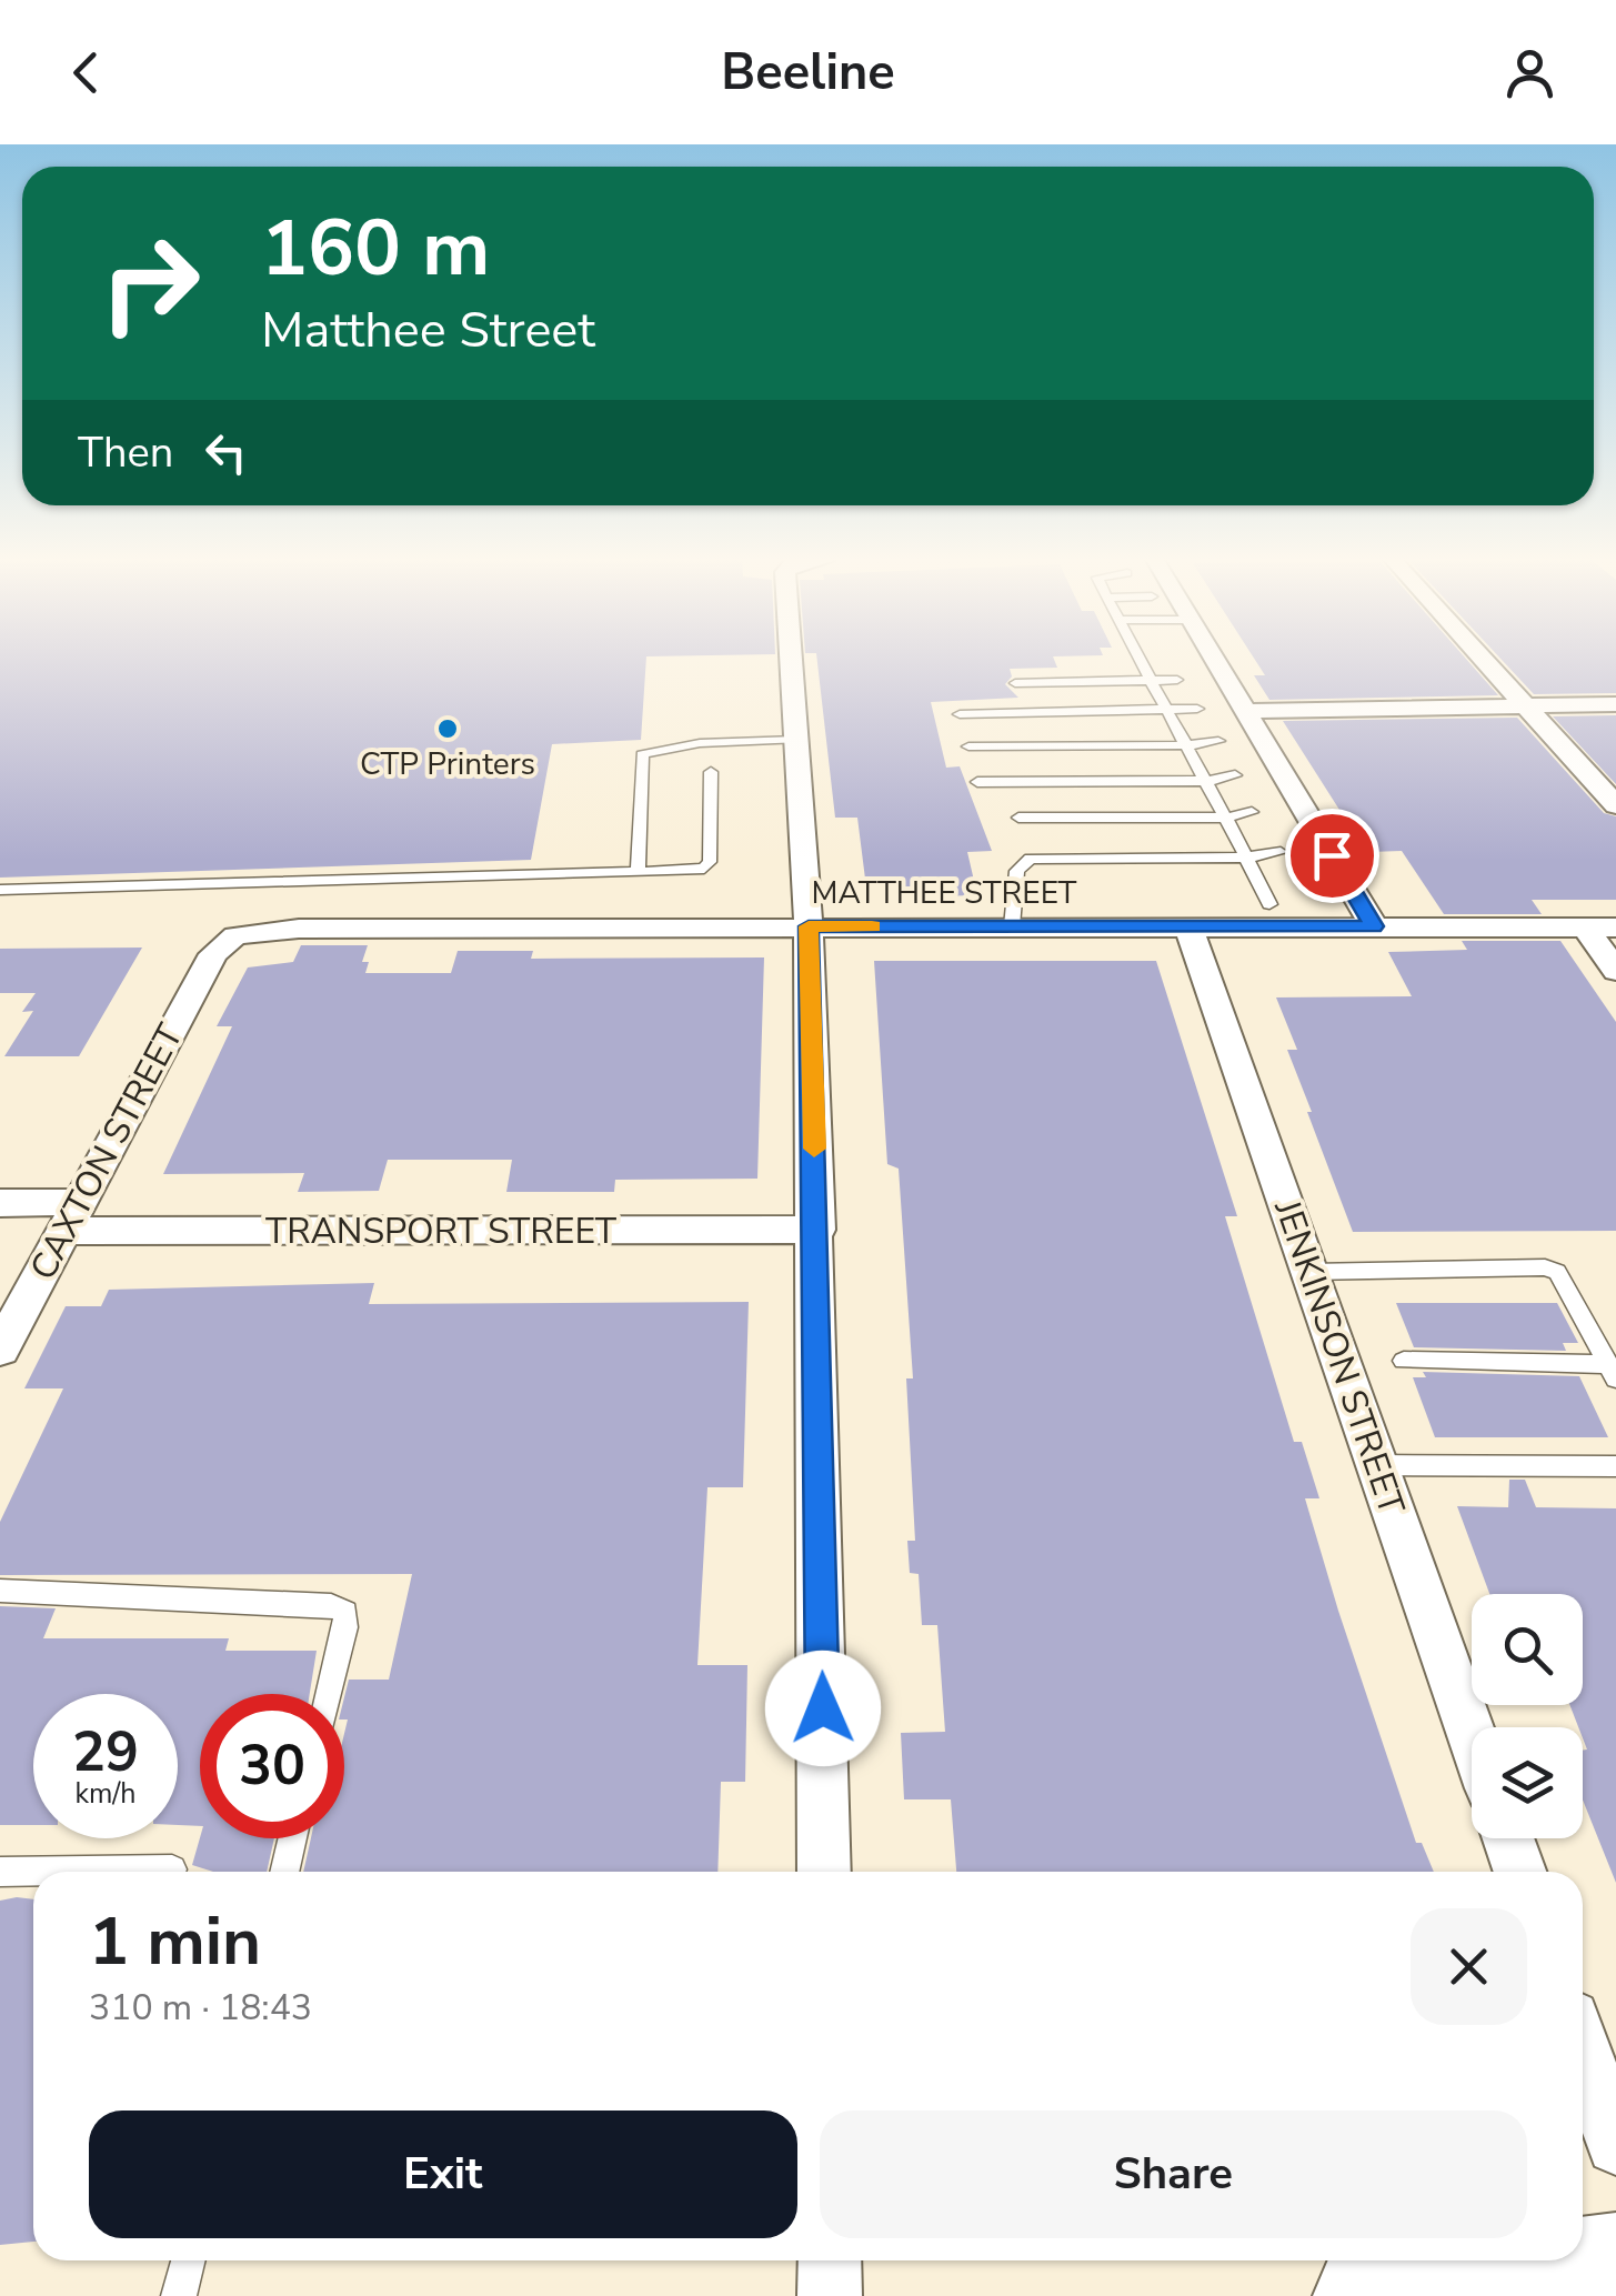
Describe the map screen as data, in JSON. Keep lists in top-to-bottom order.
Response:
{
  "streets": {
    "street": [
      "MATTHEE STREET",
      "CAXTON STREET",
      "TRANSPORT STREET",
      "JENKINSON STREET"
    ]
  },
  "crossings": [
    ["MATTHEE STREET", "CAXTON STREET"],
    ["MATTHEE STREET", "JENKINSON STREET"],
    ["CAXTON STREET", "TRANSPORT STREET"]
  ],
  "places": ["CTP Printers"],
  "page": {
    "header": "Beeline",
    "turn": ["160 m", "Matthee Street"],
    "then": "Then",
    "speed": "29 km/h",
    "limit": "30",
    "heading": ["1 min", "310 m · 18:43"],
    "buttons": ["Exit", "Share"]
  }
}
